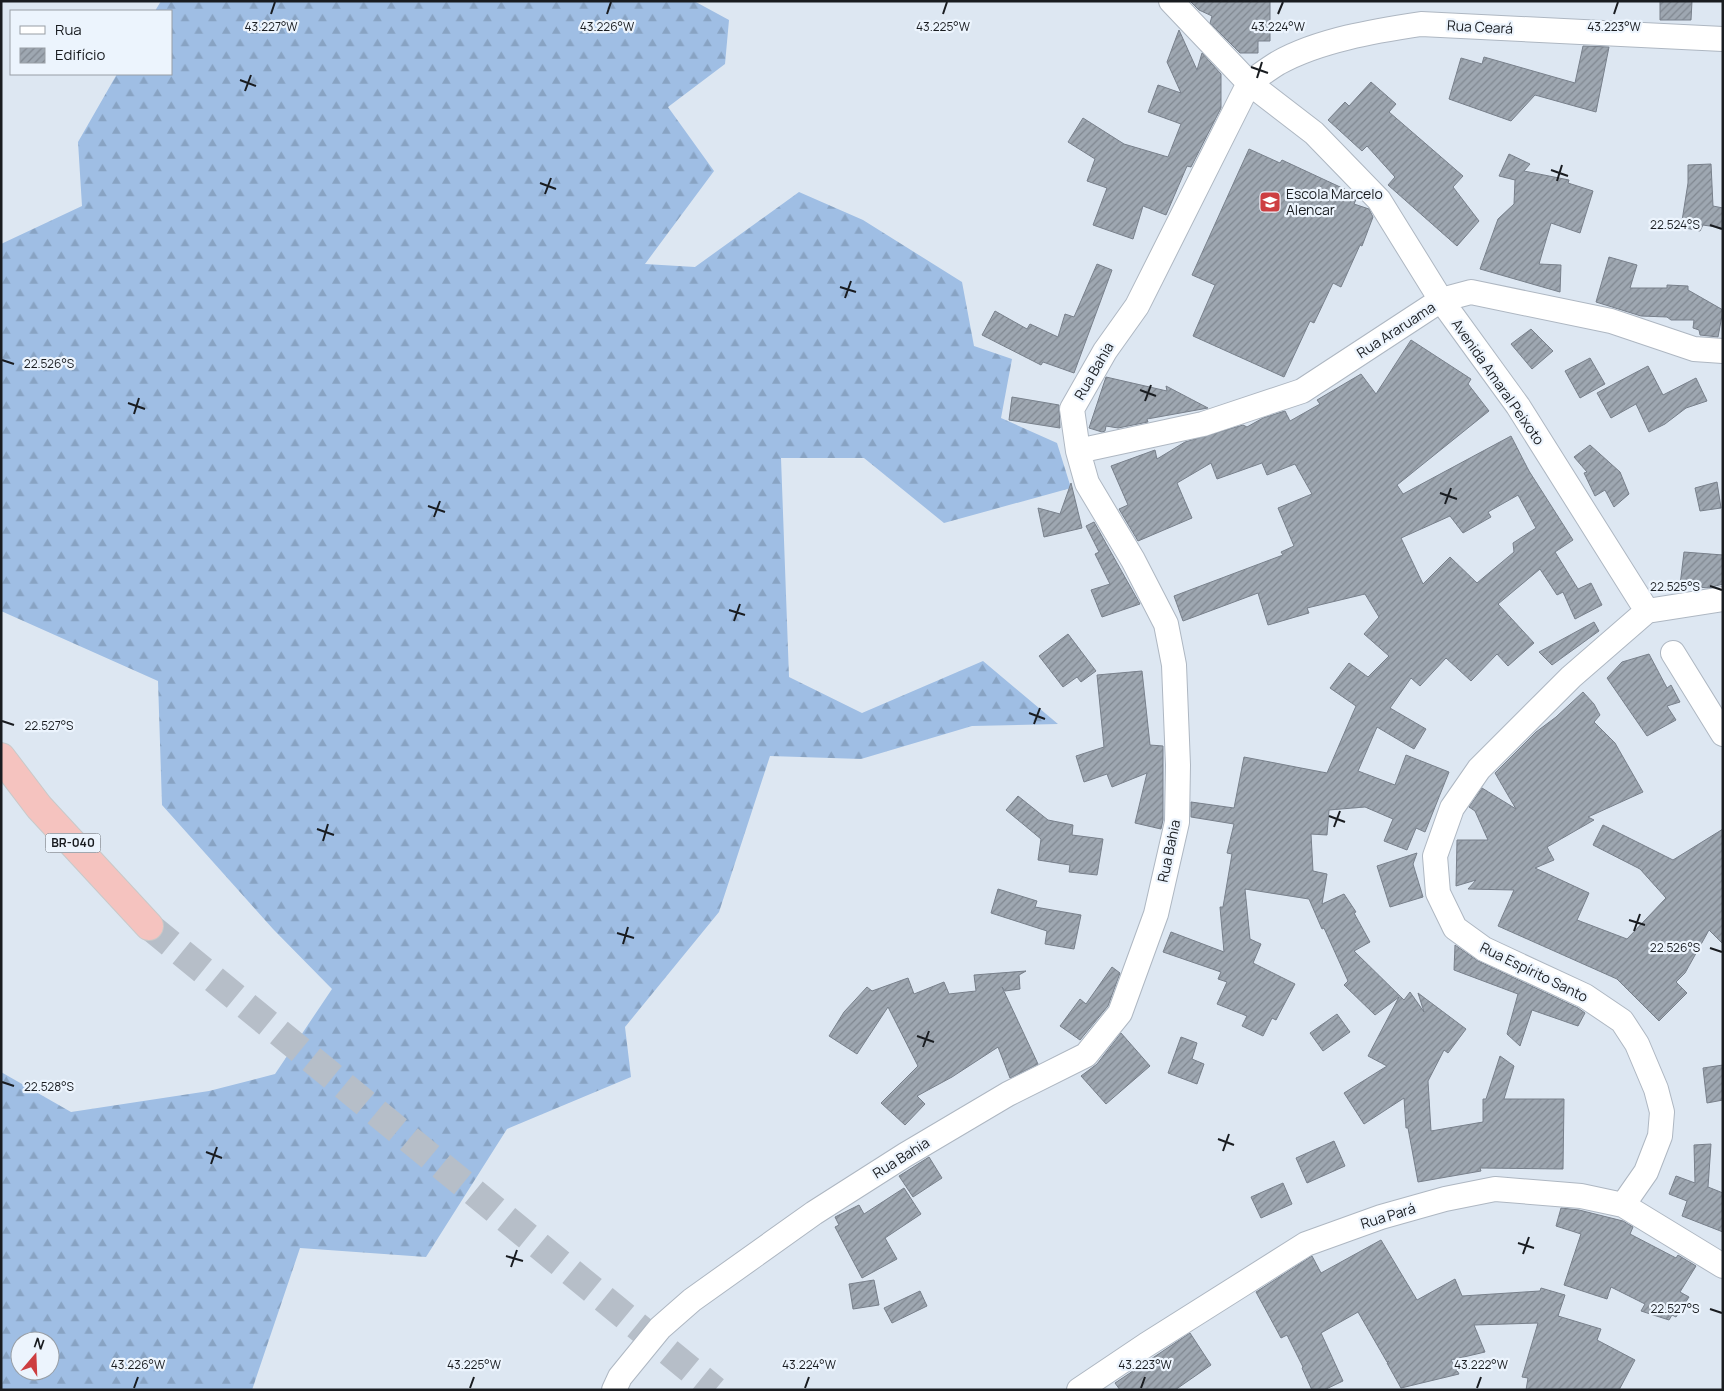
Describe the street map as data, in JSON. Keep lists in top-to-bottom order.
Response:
{
  "streets": {
    "highway": ["BR-040"],
    "street": [
      "Rua Ceará",
      "Rua Araruama",
      "Rua Bahia",
      "Avenida Amaral Peixoto",
      "Rua Espírito Santo",
      "Rua Pará"
    ]
  },
  "crossings": [
    ["Rua Ceará", "Rua Bahia"],
    ["Rua Ceará", "Avenida Amaral Peixoto"],
    ["Rua Araruama", "Rua Bahia"],
    ["Rua Araruama", "Avenida Amaral Peixoto"],
    ["Rua Bahia", "Avenida Amaral Peixoto"],
    ["Avenida Amaral Peixoto", "Rua Espírito Santo"],
    ["Rua Espírito Santo", "Rua Pará"]
  ],
  "places": {
    "school or university": ["Escola Marcelo Alencar"]
  },
  "legend": ["Rua", "Edifício"],
  "north": "top",
  "coordinates": [
    "43.226°W",
    "43.227°W",
    "43.225°W",
    "43.224°W",
    "43.223°W",
    "22.524°S",
    "22.526°S",
    "22.525°S",
    "22.527°S",
    "22.528°S",
    "43.222°W"
  ]
}
